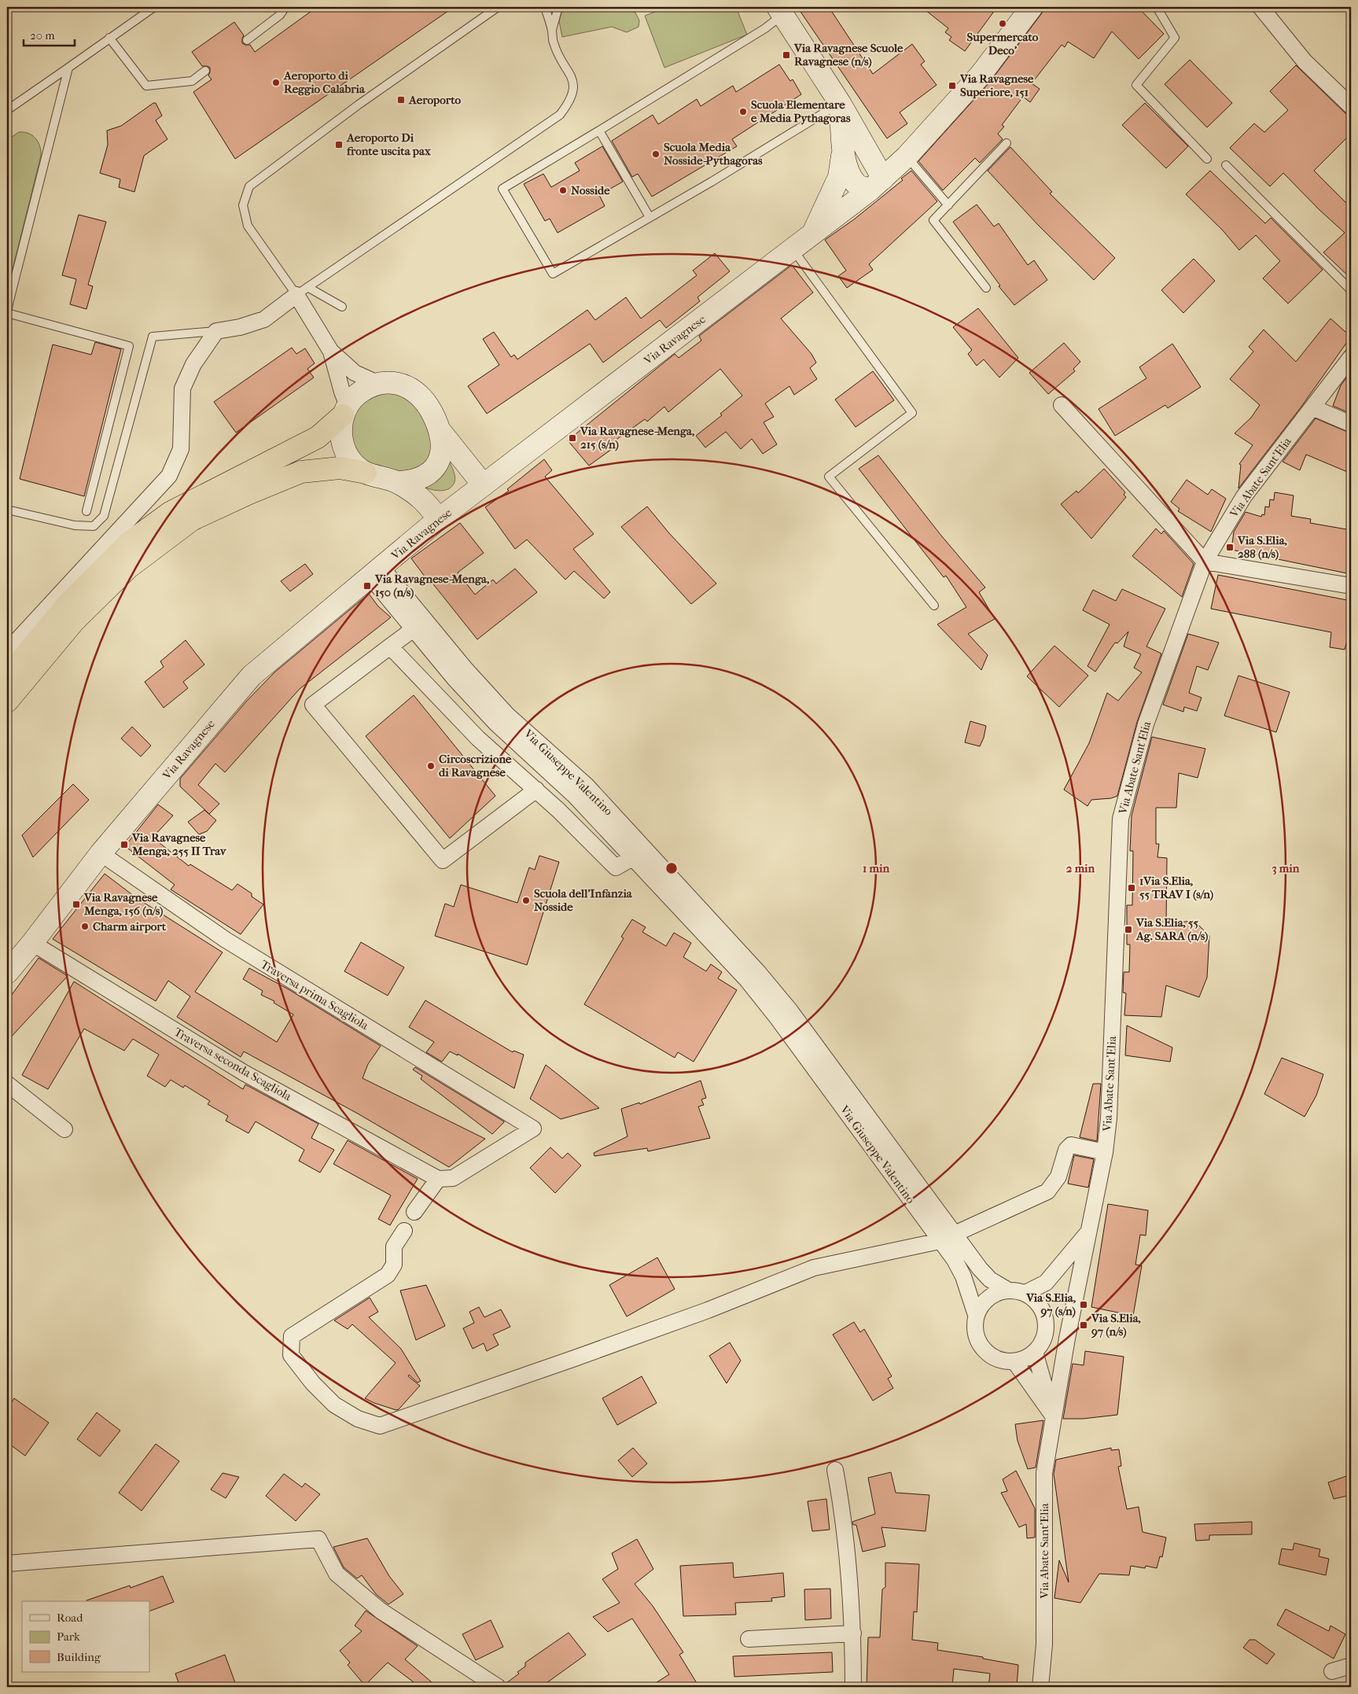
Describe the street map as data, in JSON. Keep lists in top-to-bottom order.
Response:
{
  "streets": {
    "main road": ["Via Ravagnese"],
    "street": [
      "Via Abate Sant'Elia",
      "Via Giuseppe Valentino",
      "Traversa prima Scagliola",
      "Traversa seconda Scagliola"
    ]
  },
  "crossings": [
    ["Via Ravagnese", "Via Giuseppe Valentino"],
    ["Via Ravagnese", "Traversa prima Scagliola"],
    ["Via Ravagnese", "Traversa seconda Scagliola"],
    ["Via Abate Sant'Elia", "Via Giuseppe Valentino"],
    ["Traversa prima Scagliola", "Traversa seconda Scagliola"]
  ],
  "places": {
    "other": [
      "Supermercato Deco'",
      "Aeroporto di Reggio Calabria",
      "Scuola Elementare e Media Pythagoras",
      "Scuola Media Nosside-Pythagoras",
      "Nosside",
      "Circoscrizione di Ravagnese",
      "Scuola dell'Infanzia Nosside",
      "Charm airport"
    ],
    "transit": [
      "Via Ravagnese Scuole Ravagnese (n/s)",
      "Via Ravagnese Superiore, 151",
      "Aeroporto",
      "Aeroporto Di fronte uscita pax",
      "Via Ravagnese-Menga, 215 (s/n)",
      "Via S.Elia, 288 (n/s)",
      "Via Ravagnese-Menga, 150 (n/s)",
      "Via Ravagnese Menga, 255 II Trav",
      "1Via S.Elia, 55 TRAV I (s/n)",
      "Via Ravagnese Menga, 156 (n/s)",
      "Via S.Elia, 55 Ag. SARA (n/s)",
      "Via S.Elia, 97 (s/n)",
      "Via S.Elia, 97 (n/s)"
    ]
  },
  "legend": ["Road", "Park", "Building"],
  "scale_bar": "20 m",
  "rings": ["1 min", "2 min", "3 min"]
}
